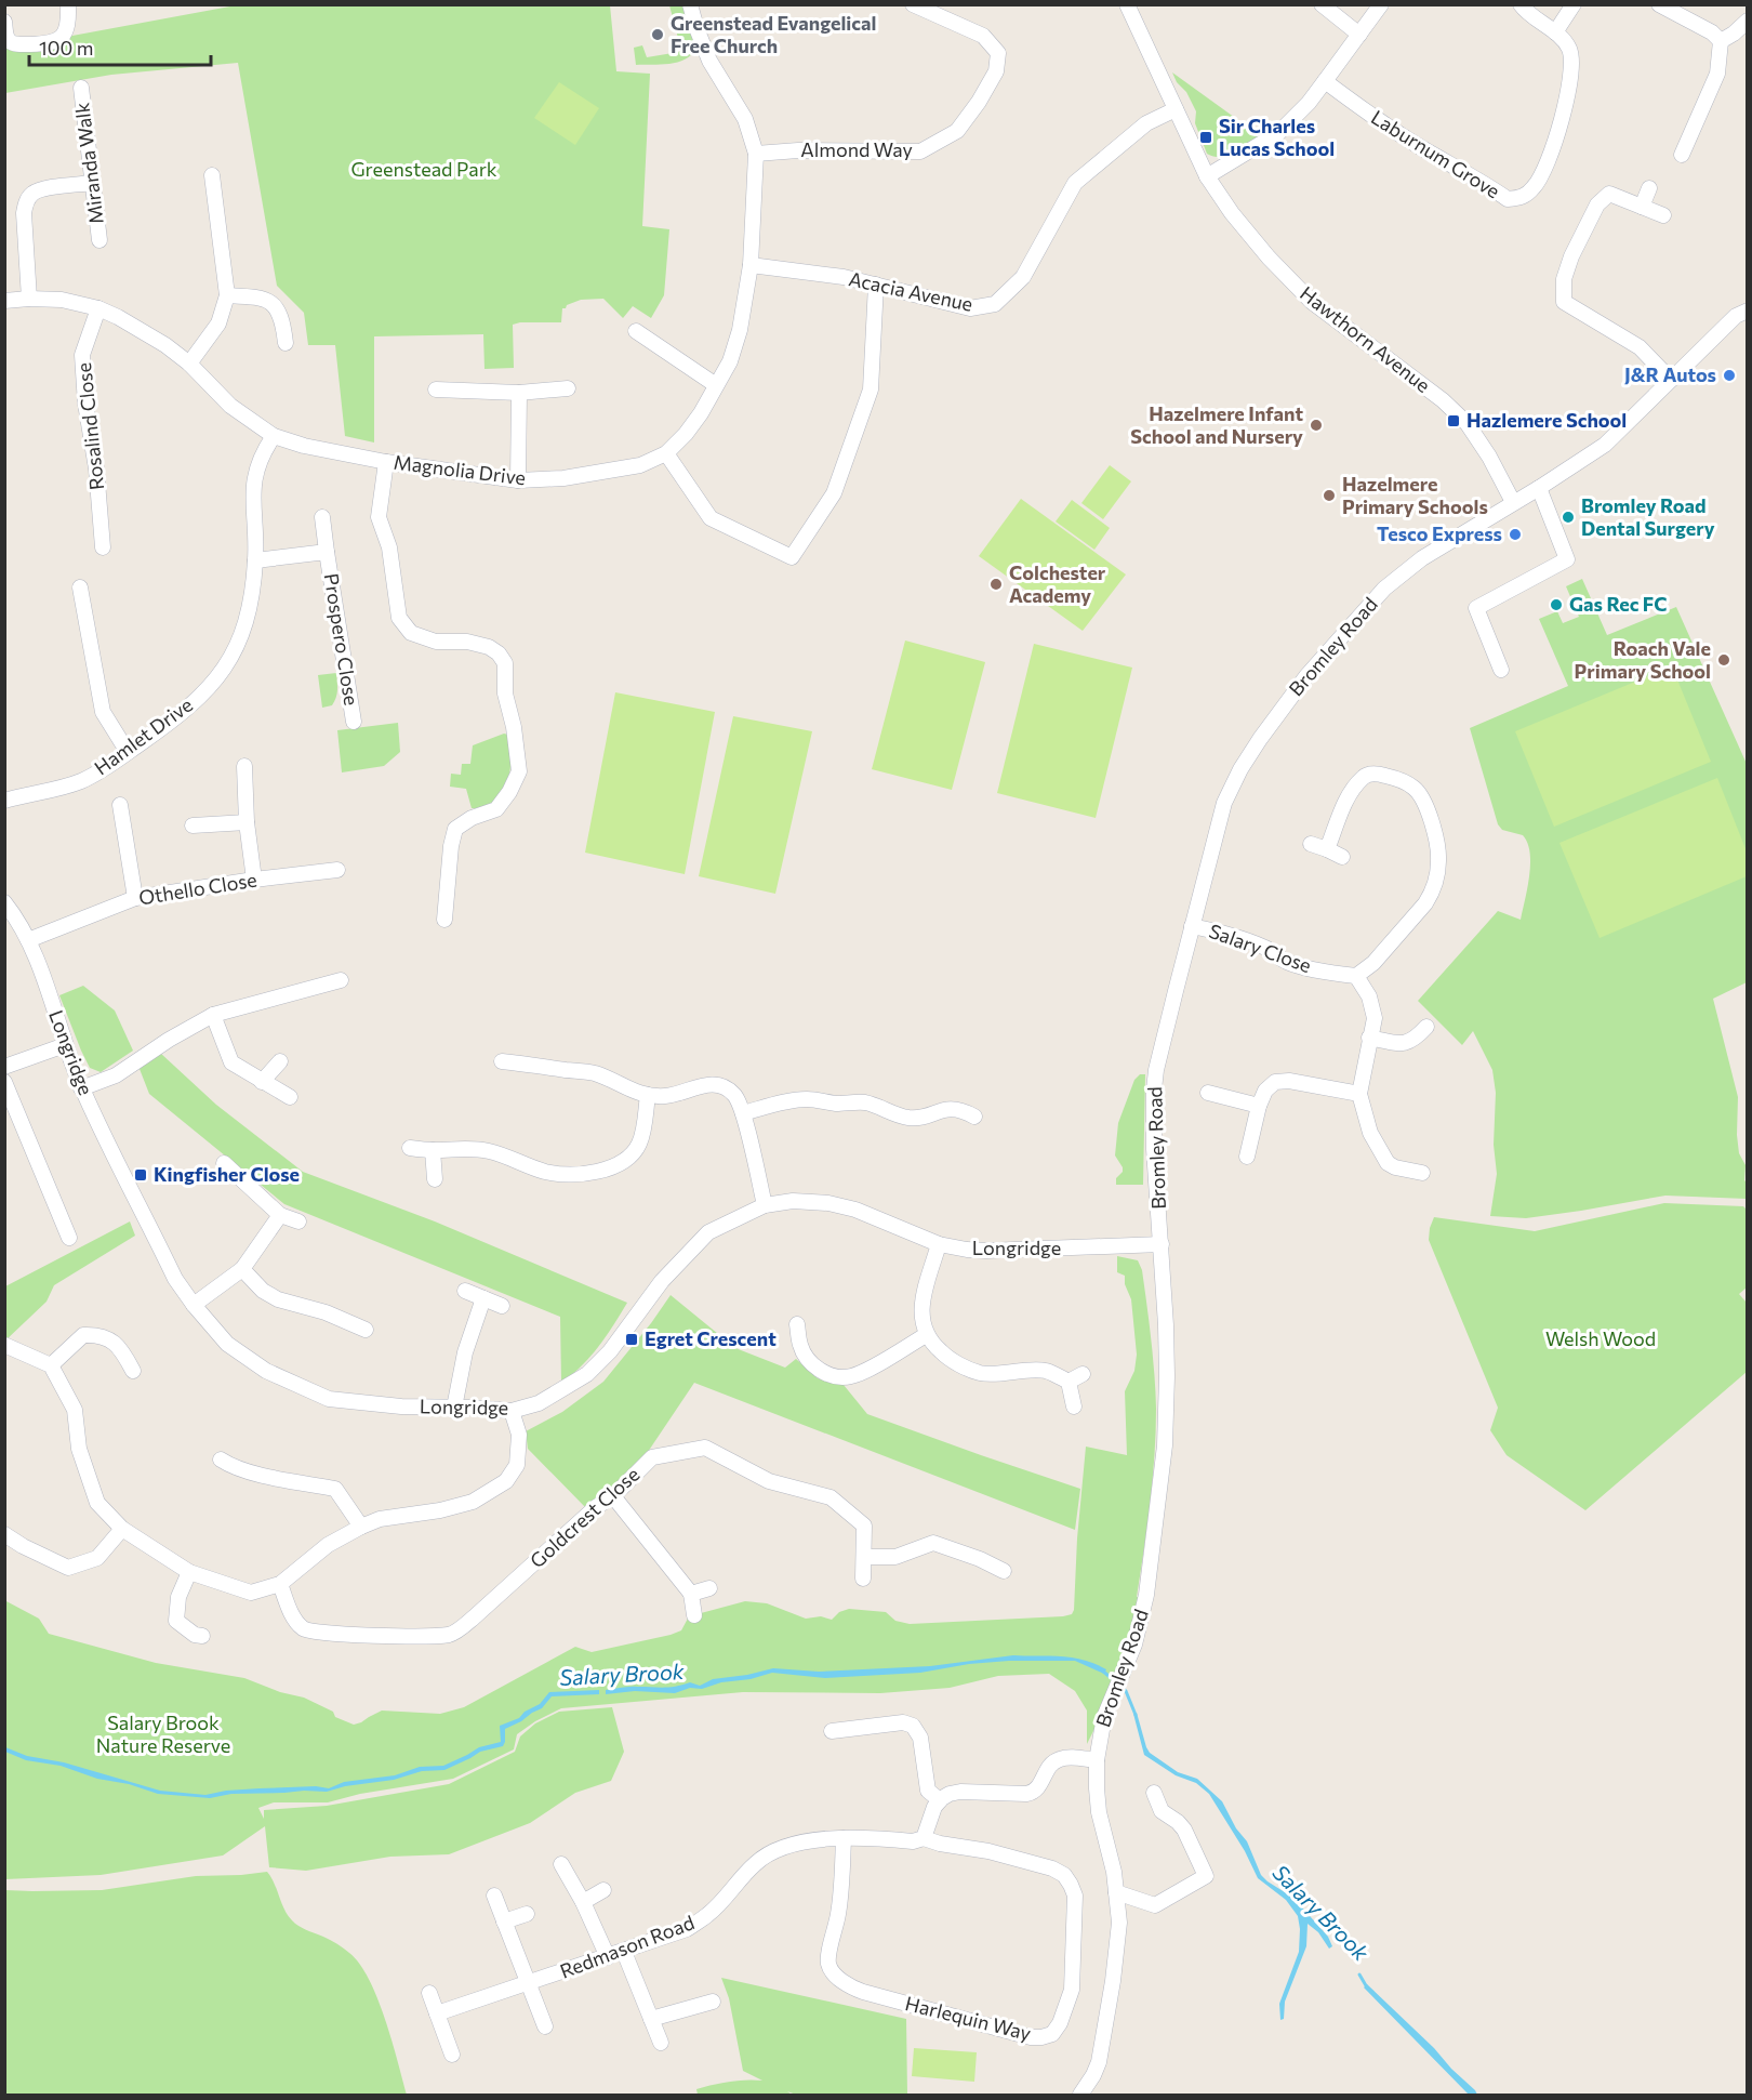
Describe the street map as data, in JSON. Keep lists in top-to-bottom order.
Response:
{
  "streets": {
    "street": [
      "Almond Way",
      "Laburnum Grove",
      "Miranda Walk",
      "Acacia Avenue",
      "Hawthorn Avenue",
      "Rosalind Close",
      "Magnolia Drive",
      "Prospero Close",
      "Bromley Road",
      "Hamlet Drive",
      "Othello Close",
      "Salary Close",
      "Longridge",
      "Goldcrest Close",
      "Redmason Road",
      "Harlequin Way"
    ]
  },
  "crossings": [
    ["Almond Way", "Magnolia Drive"],
    ["Acacia Avenue", "Hawthorn Avenue"],
    ["Acacia Avenue", "Magnolia Drive"],
    ["Hawthorn Avenue", "Bromley Road"],
    ["Rosalind Close", "Magnolia Drive"],
    ["Magnolia Drive", "Hamlet Drive"],
    ["Prospero Close", "Hamlet Drive"],
    ["Bromley Road", "Salary Close"],
    ["Bromley Road", "Longridge"],
    ["Othello Close", "Longridge"],
    ["Redmason Road", "Harlequin Way"]
  ],
  "water": ["Salary Brook"],
  "parks": ["Greenstead Park", "Welsh Wood", "Salary Brook Nature Reserve"],
  "places": {
    "other": [
      "Greenstead Evangelical Free Church",
      "J&R Autos",
      "Hazelmere Infant School and Nursery",
      "Hazelmere Primary Schools",
      "Bromley Road Dental Surgery",
      "Tesco Express",
      "Colchester Academy",
      "Gas Rec FC",
      "Roach Vale Primary School"
    ],
    "transit": [
      "Sir Charles Lucas School",
      "Hazlemere School",
      "Kingfisher Close",
      "Egret Crescent"
    ]
  },
  "scale_bar": "100 m"
}
